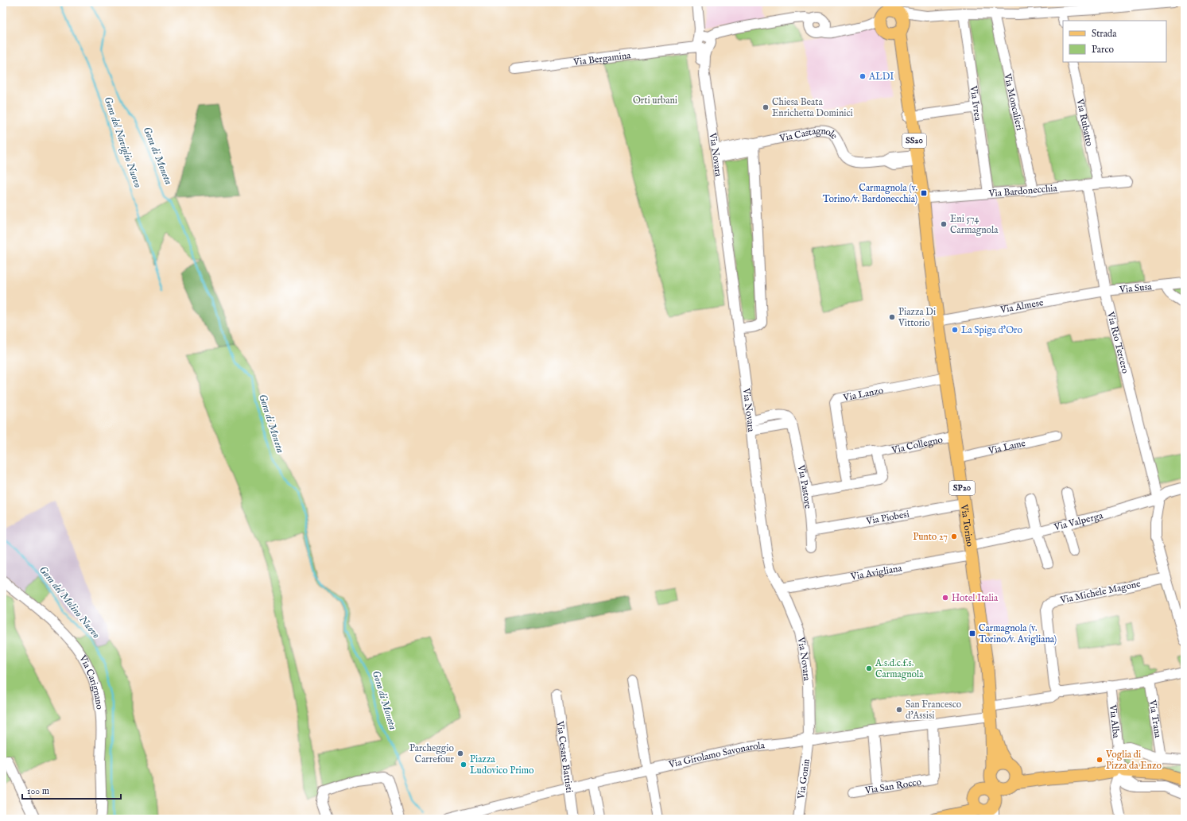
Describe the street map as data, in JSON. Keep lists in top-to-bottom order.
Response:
{
  "streets": {
    "main road": ["SS20", "SP20", "Via Torino"],
    "street": [
      "Via Bergamina",
      "Via Moncalieri",
      "Via Ivrea",
      "Via Rubatto",
      "Via Castagnole",
      "Via Novara",
      "Via Bardonecchia",
      "Via Susa",
      "Via Almese",
      "Via Rio Tercero",
      "Via Lanzo",
      "Via Collegno",
      "Via Lame",
      "Via Pastore",
      "Via Piobesi",
      "Via Valperga",
      "Via Avigliana",
      "Via Michele Magone",
      "Via Carignano",
      "Via Trana",
      "Via Alba",
      "Via Girolamo Savonarola",
      "Via Cesare Battisti",
      "Via Gonin",
      "Via San Rocco"
    ]
  },
  "crossings": [
    ["Via Bergamina", "Via Novara"],
    ["Via Moncalieri", "Via Bardonecchia"],
    ["Via Ivrea", "Via Bardonecchia"],
    ["Via Rubatto", "Via Bardonecchia"],
    ["Via Castagnole", "SS20"],
    ["Via Castagnole", "Via Novara"],
    ["SS20", "Via Bardonecchia"],
    ["SS20", "Via Torino"],
    ["Via Novara", "Via Pastore"],
    ["Via Novara", "Via Avigliana"],
    ["Via Novara", "Via Girolamo Savonarola"],
    ["Via Novara", "Via Gonin"],
    ["Via Bardonecchia", "Via Rio Tercero"],
    ["Via Susa", "Via Almese"],
    ["Via Susa", "Via Rio Tercero"],
    ["Via Almese", "Via Rio Tercero"],
    ["Via Almese", "Via Torino"],
    ["Via Rio Tercero", "Via Valperga"],
    ["Via Lanzo", "Via Collegno"],
    ["Via Lanzo", "Via Torino"],
    ["Via Collegno", "Via Torino"],
    ["Via Lame", "Via Torino"],
    ["Via Pastore", "Via Piobesi"],
    ["Via Piobesi", "Via Torino"],
    ["Via Valperga", "Via Torino"],
    ["Via Valperga", "Via Avigliana"],
    ["Via Torino", "Via Avigliana"],
    ["Via Torino", "Via Girolamo Savonarola"],
    ["Via Girolamo Savonarola", "Via Cesare Battisti"],
    ["Via Girolamo Savonarola", "Via Gonin"],
    ["Via Girolamo Savonarola", "Via San Rocco"]
  ],
  "water": ["Gora del Naviglio Nuovo", "Gora di Moneta", "Gora del Molino Nuovo"],
  "parks": ["Orti urbani"],
  "places": {
    "other": [
      "ALDI",
      "Chiesa Beata Enrichetta Dominici",
      "Eni 574 Carmagnola",
      "Piazza Di Vittorio",
      "La Spiga d'Oro",
      "Punto 27",
      "Hotel Italia",
      "A.s.d.c.f.s. Carmagnola",
      "San Francesco d'Assisi",
      "Parcheggio Carrefour",
      "Voglia di Pizza da Enzo",
      "Piazza Ludovico Primo"
    ],
    "transit": ["Carmagnola (v. Torino/v. Bardonecchia)", "Carmagnola (v. Torino/v. Avigliana)"]
  },
  "legend": ["Strada", "Parco"],
  "scale_bar": "100 m"
}
